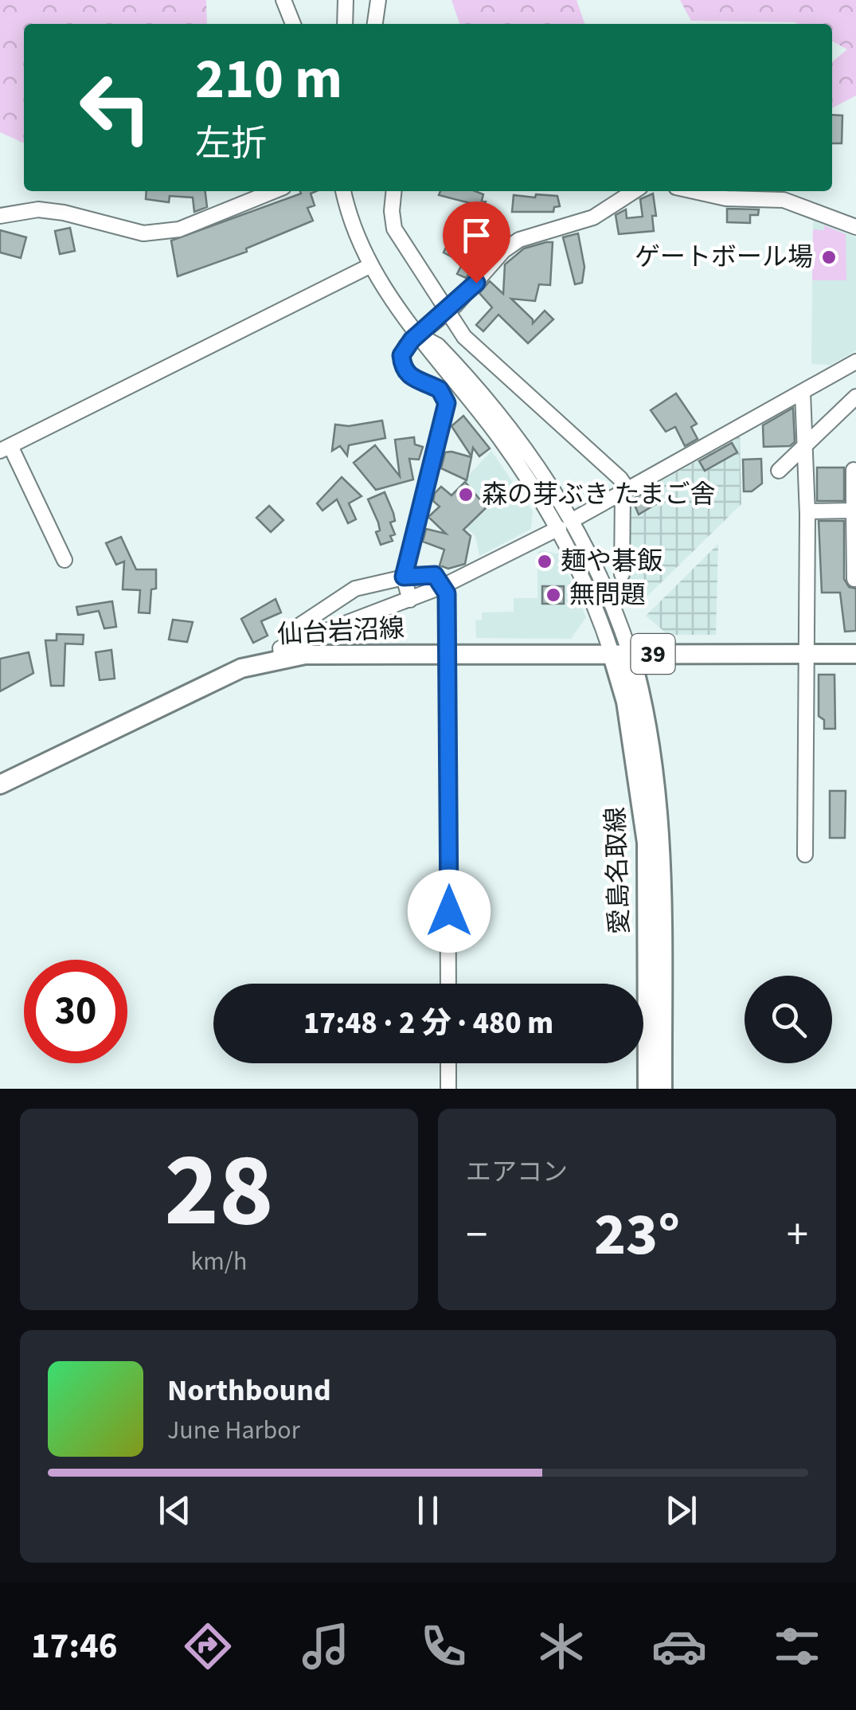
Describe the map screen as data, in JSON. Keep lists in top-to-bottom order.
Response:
{
  "streets": {
    "main road": ["仙台岩沼線", "39", "愛島名取線"]
  },
  "crossings": [
    ["仙台岩沼線", "愛島名取線"]
  ],
  "places": [
    "ゲートボール場",
    "森の芽ぶき たまご舎",
    "麺や碁飯",
    "無問題"
  ],
  "page": {
    "turn": ["210 m", "左折"],
    "limit": "30",
    "trip": "17:48 · 2 分 · 480 m",
    "tile": [
      ["28", "km/h"],
      "エアコン"
    ],
    "heat": ["−", "23°", "+"],
    "song": ["Northbound", "June Harbor"],
    "tabs": "17:46"
  }
}
